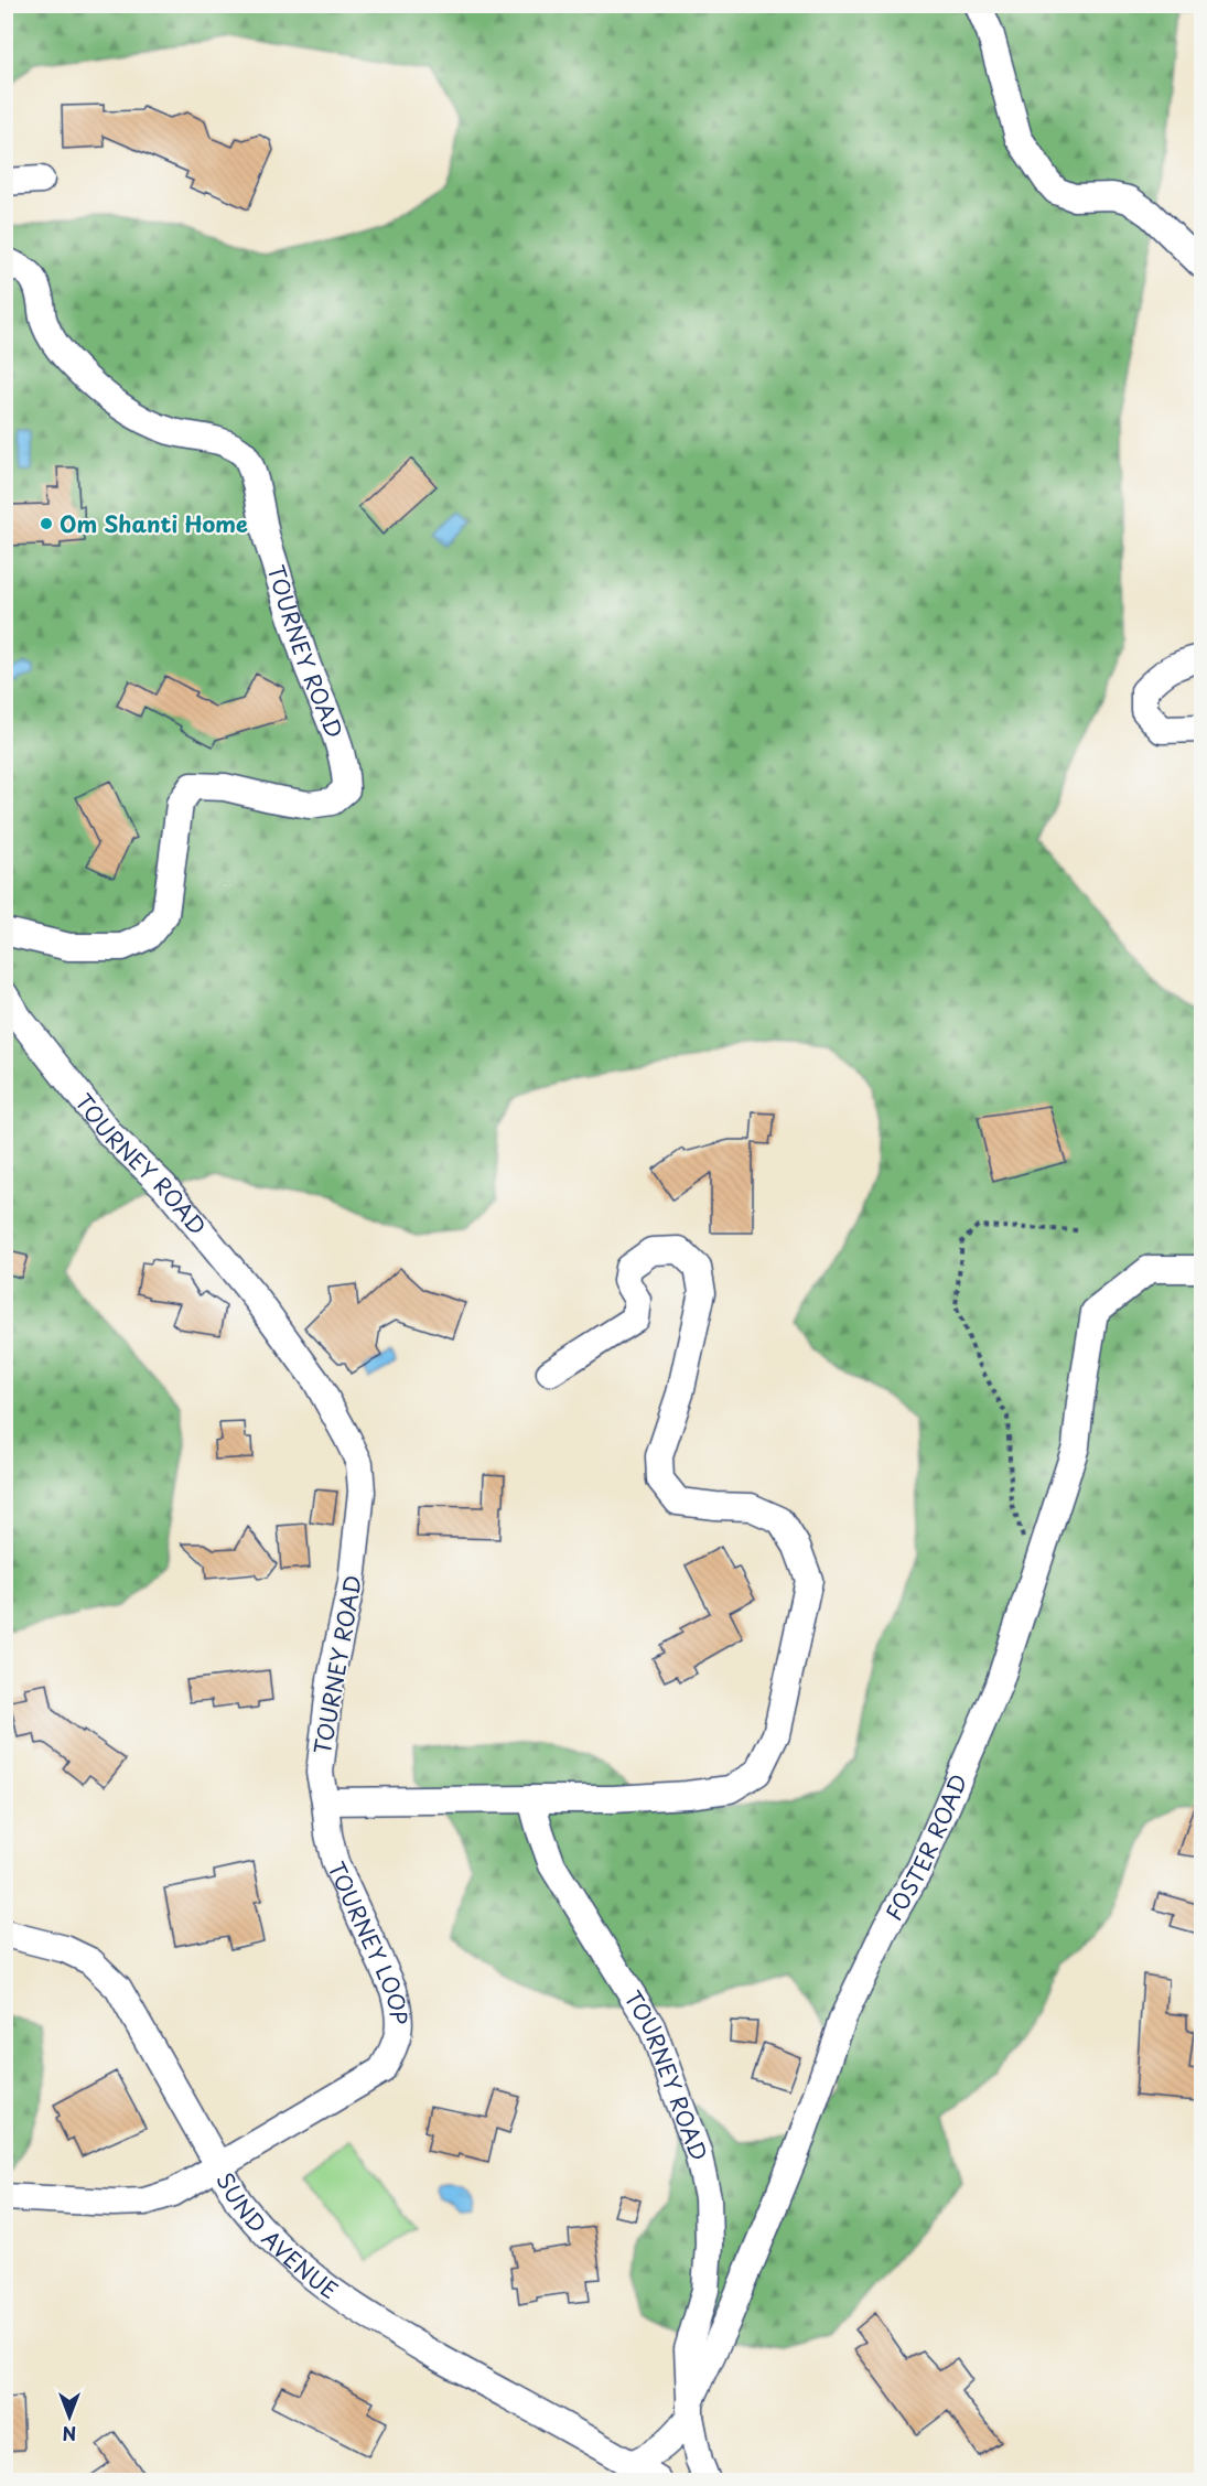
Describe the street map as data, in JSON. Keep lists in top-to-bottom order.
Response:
{
  "streets": {
    "street": [
      "TOURNEY ROAD",
      "FOSTER ROAD",
      "TOURNEY LOOP",
      "SUND AVENUE"
    ]
  },
  "crossings": [
    ["TOURNEY ROAD", "FOSTER ROAD"],
    ["TOURNEY ROAD", "TOURNEY LOOP"],
    ["TOURNEY LOOP", "SUND AVENUE"]
  ],
  "places": ["Om Shanti Home"],
  "north": "bottom"
}
